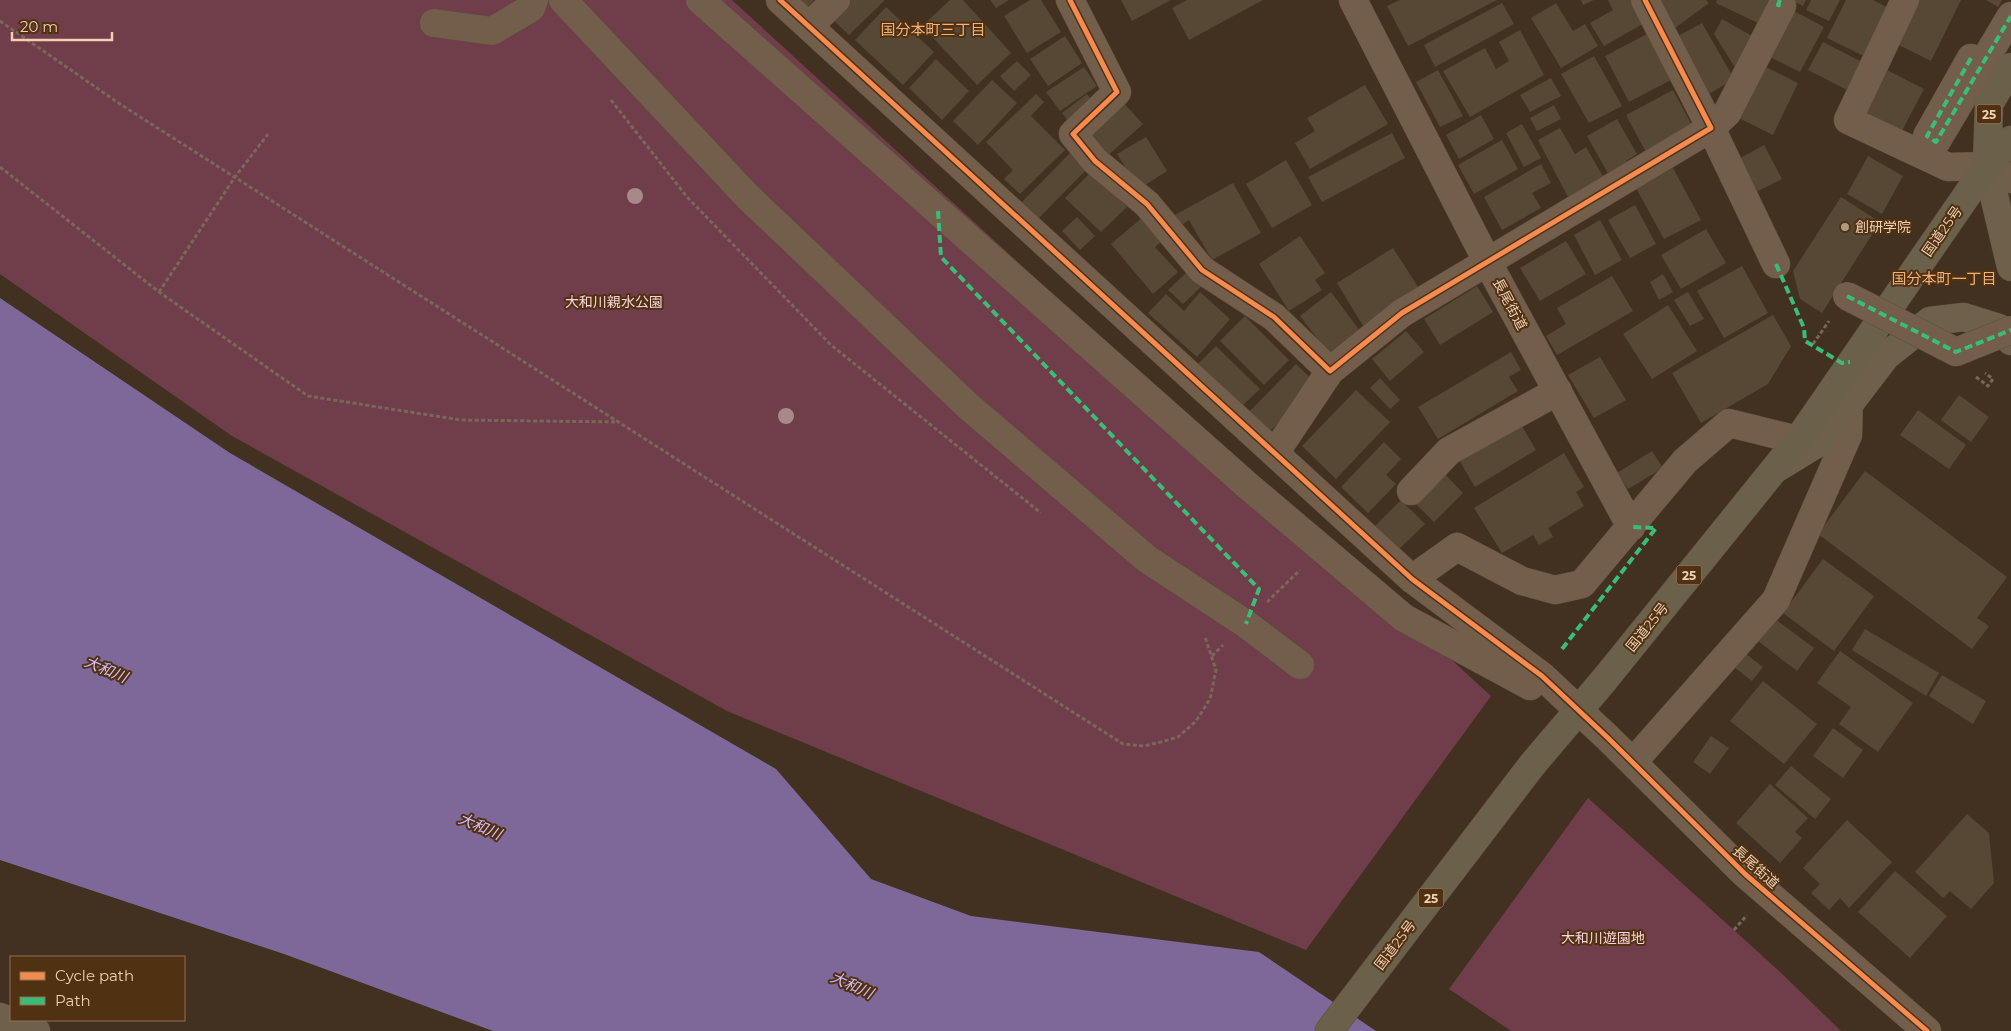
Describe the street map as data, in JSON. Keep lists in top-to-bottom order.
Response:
{
  "streets": {
    "highway": ["25", "国道25号"],
    "street": ["長尾街道"]
  },
  "crossings": [
    ["25", "国道25号"],
    ["国道25号", "長尾街道"]
  ],
  "districts": ["国分本町三丁目", "国分本町一丁目"],
  "water": ["大和川"],
  "parks": ["大和川親水公園", "大和川遊園地"],
  "places": ["創研学院"],
  "legend": ["Cycle path", "Path"],
  "scale_bar": "20 m"
}
